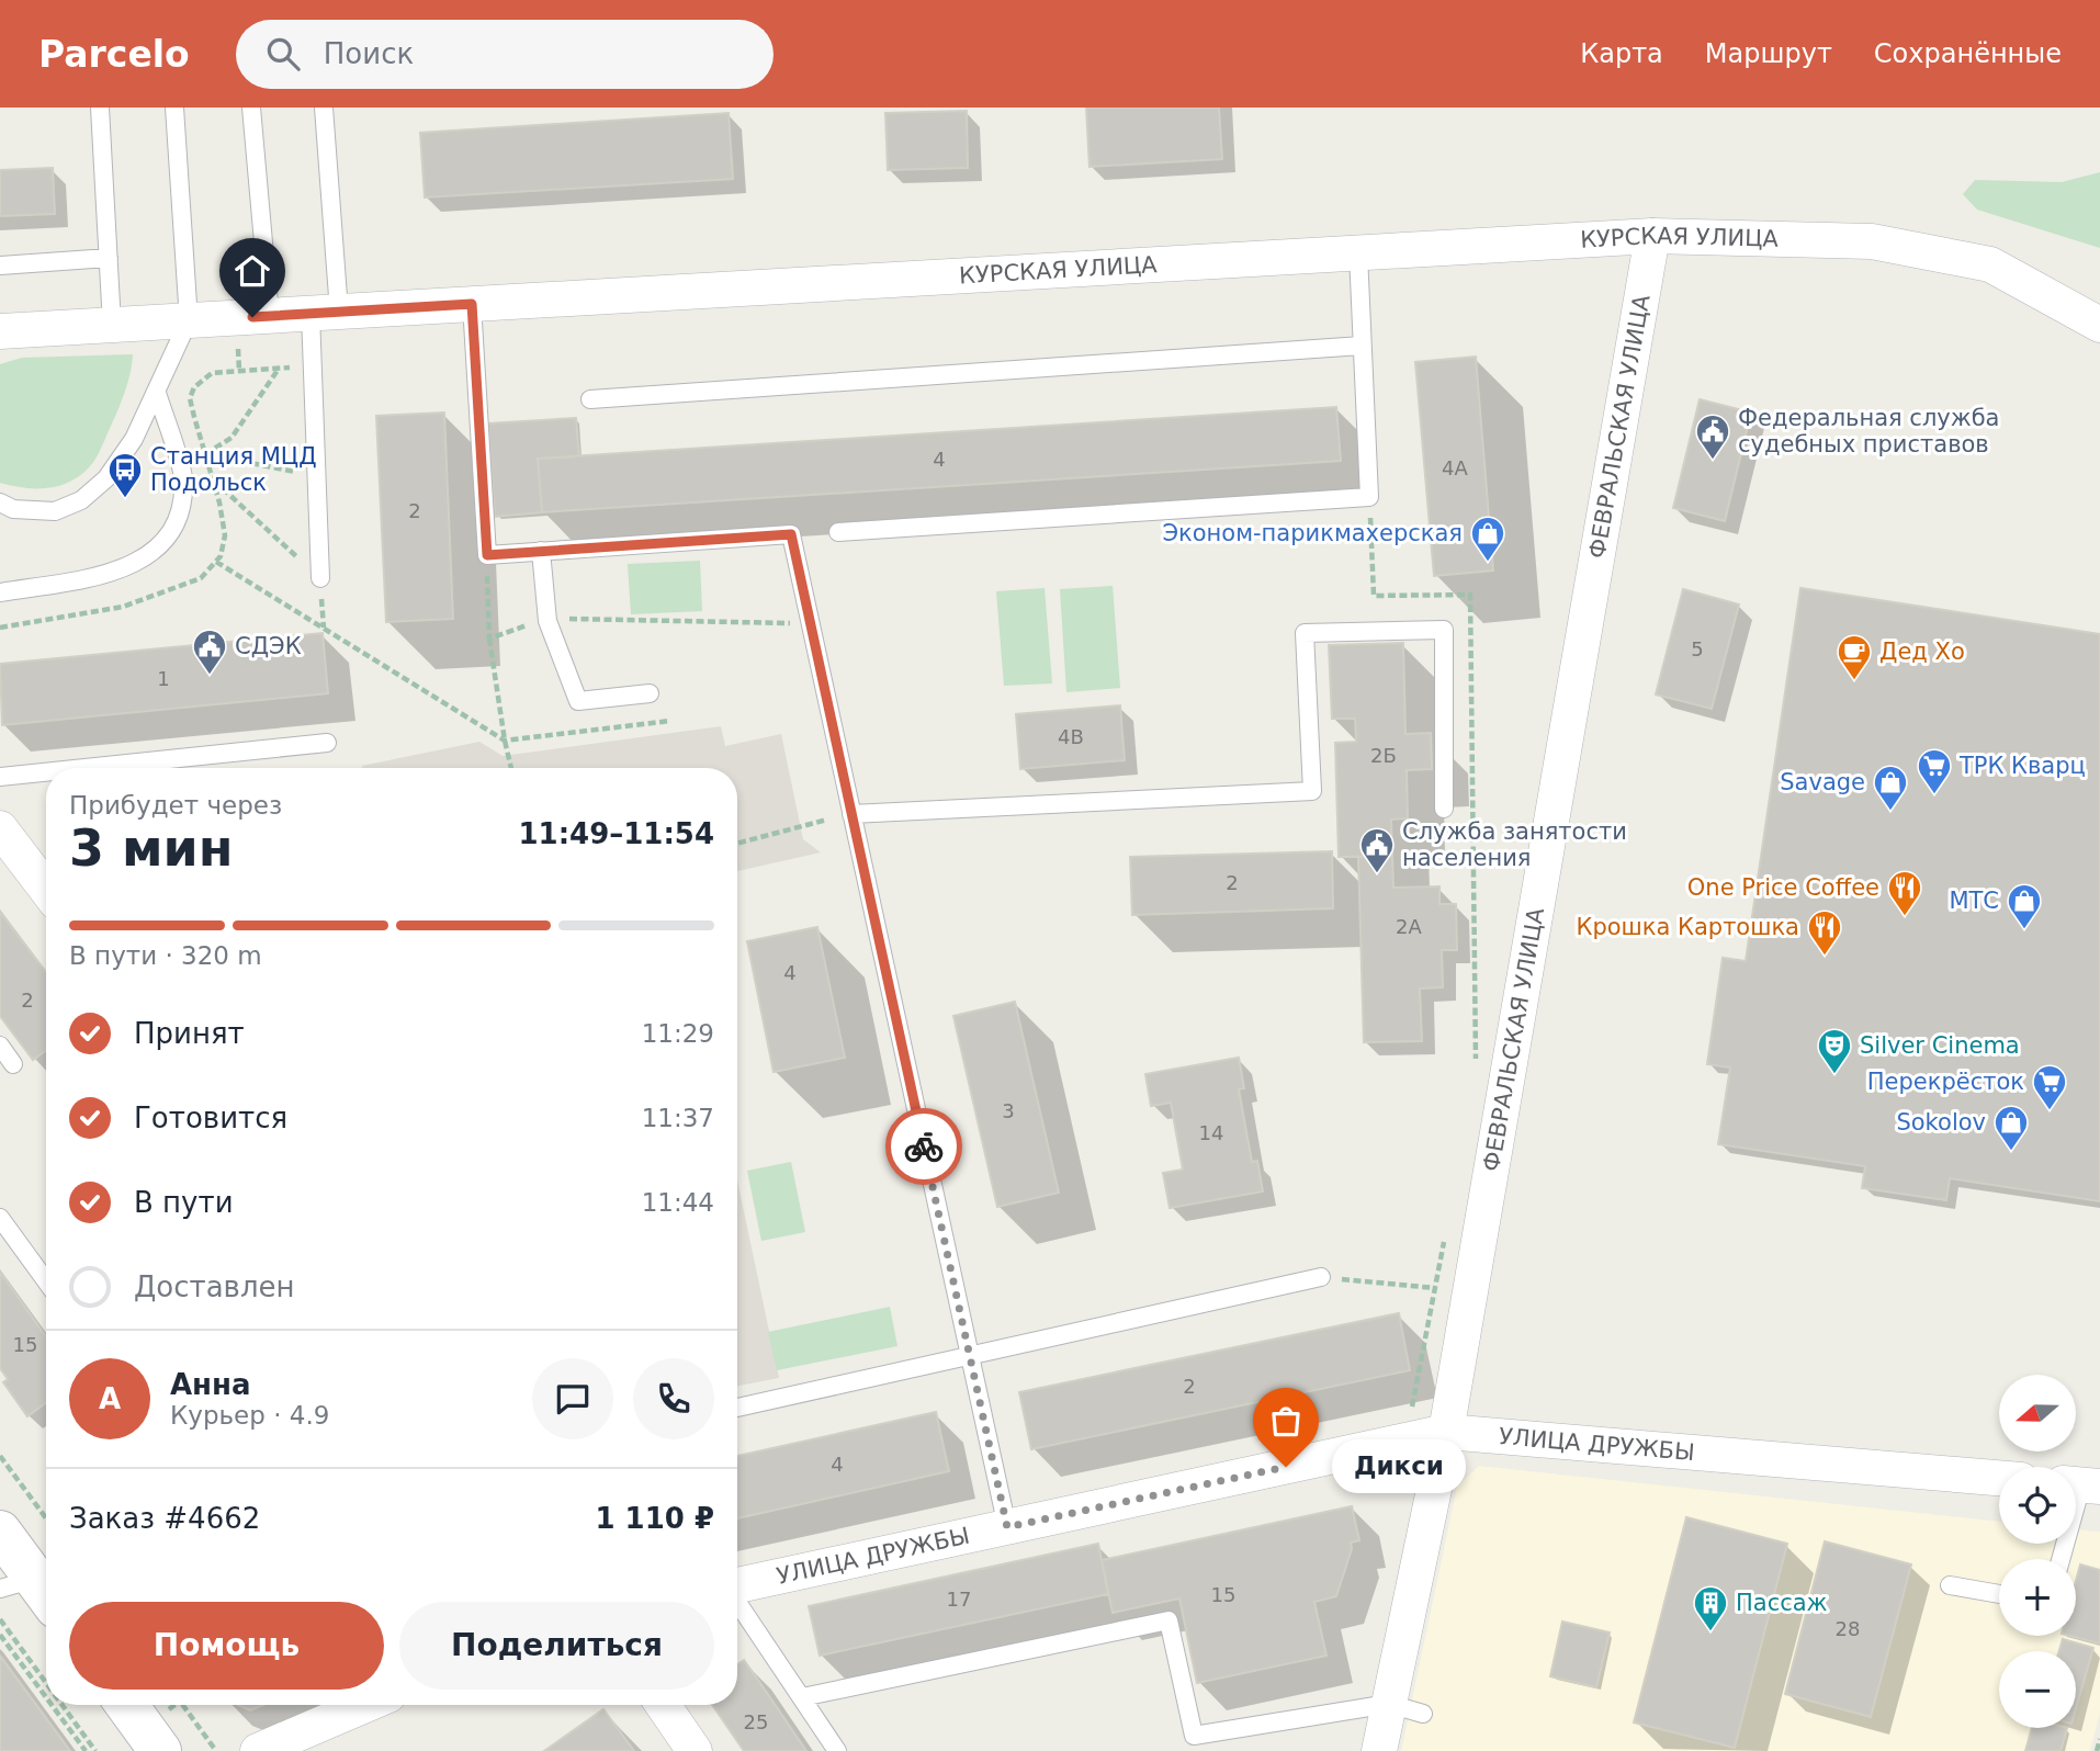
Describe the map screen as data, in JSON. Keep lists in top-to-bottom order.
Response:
{
  "streets": {
    "street": ["КУРСКАЯ УЛИЦА", "ФЕВРАЛЬСКАЯ УЛИЦА", "УЛИЦА ДРУЖБЫ"]
  },
  "crossings": [
    ["КУРСКАЯ УЛИЦА", "ФЕВРАЛЬСКАЯ УЛИЦА"],
    ["ФЕВРАЛЬСКАЯ УЛИЦА", "УЛИЦА ДРУЖБЫ"]
  ],
  "places": {
    "public building": ["Федеральная служба судебных приставов", "СДЭК", "Служба занятости населения"],
    "bus stop": ["Станция МЦД Подольск"],
    "shop": [
      "Эконом-парикмахерская",
      "Savage",
      "МТС",
      "Sokolov"
    ],
    "cafe": ["Дед Хо"],
    "supermarket": ["ТРК Кварц", "Перекрёсток"],
    "restaurant": ["One Price Coffee", "Крошка Картошка"],
    "theatre": ["Silver Cinema"],
    "other": ["Дикси"],
    "building": ["Пассаж"]
  },
  "house_numbers": [
    "4",
    "4А",
    "2",
    "5",
    "1",
    "4В",
    "2Б",
    "2",
    "2А",
    "4",
    "2",
    "3",
    "14",
    "15",
    "2",
    "4",
    "15",
    "17",
    "28",
    "25"
  ],
  "north": "left",
  "page": {
    "header": "Parcelo",
    "search": "Поиск",
    "nav": ["Карта", "Маршрут", "Сохранённые"],
    "heading": ["3 мин", "Прибудет через", "11:49–11:54"],
    "panel": [
      "Анна",
      "Курьер · 4.9",
      "Заказ #4662",
      "1 110 ₽"
    ],
    "bar": "В пути · 320 m",
    "list": [
      ["Принят", "11:29"],
      ["Готовится", "11:37"],
      ["В пути", "11:44"],
      "Доставлен"
    ],
    "round": "А",
    "map_buttons": ["+", "−"],
    "bubble": "Дикси",
    "buttons": ["Помощь", "Поделиться"]
  }
}
